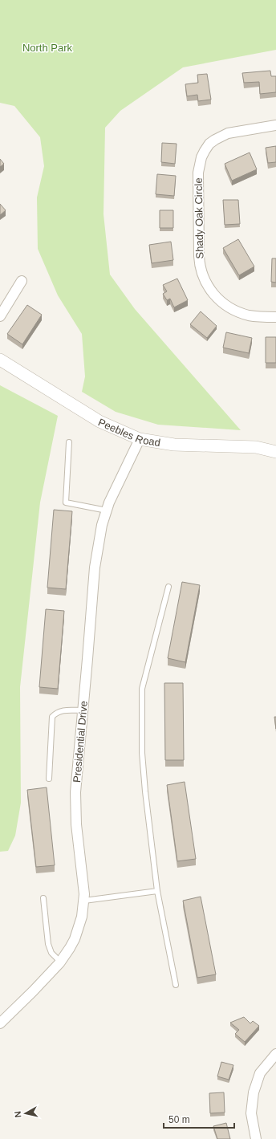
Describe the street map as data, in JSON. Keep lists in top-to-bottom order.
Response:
{
  "streets": {
    "street": ["Shady Oak Circle", "Peebles Road", "Presidential Drive"]
  },
  "crossings": [
    ["Peebles Road", "Presidential Drive"]
  ],
  "parks": ["North Park"],
  "scale_bar": "50 m",
  "north": "left"
}
